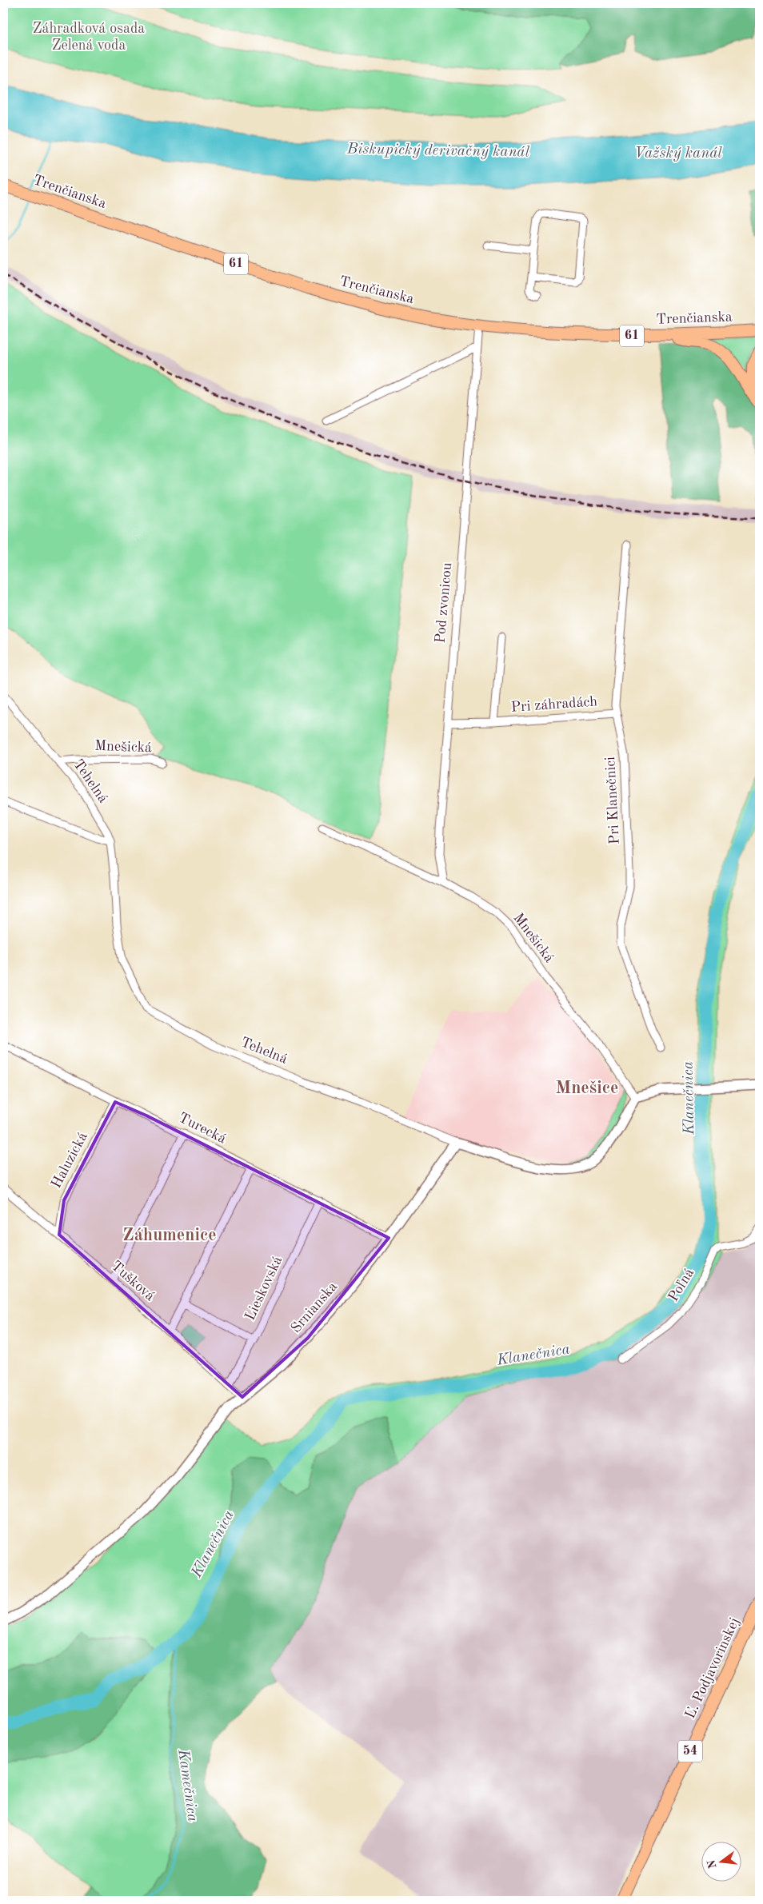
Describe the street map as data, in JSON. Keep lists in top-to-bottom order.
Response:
{
  "streets": {
    "main road": [
      "Trenčianska",
      "61",
      "Ľ. Podjavorinskej",
      "54"
    ],
    "street": [
      "Pod zvonicou",
      "Pri záhradách",
      "Mnešická",
      "Tehelná",
      "Pri Klanečnici",
      "Turecká",
      "Haluzická",
      "Tušková",
      "Poľná",
      "Lieskovská",
      "Srnianska"
    ]
  },
  "crossings": [
    ["Trenčianska", "Pod zvonicou"],
    ["Pod zvonicou", "Pri záhradách"],
    ["Pod zvonicou", "Mnešická"],
    ["Pri záhradách", "Pri Klanečnici"],
    ["Mnešická", "Tehelná"],
    ["Tehelná", "Srnianska"],
    ["Turecká", "Haluzická"],
    ["Turecká", "Lieskovská"],
    ["Turecká", "Srnianska"],
    ["Haluzická", "Tušková"],
    ["Tušková", "Lieskovská"],
    ["Tušková", "Srnianska"]
  ],
  "districts": ["Mnešice", "Záhumenice"],
  "water": [
    "Biskupický derivačný kanál",
    "Važský kanál",
    "Klanečnica",
    "Kamečnica"
  ],
  "parks": ["Záhradková osada Zelená voda"],
  "north": "left"
}
